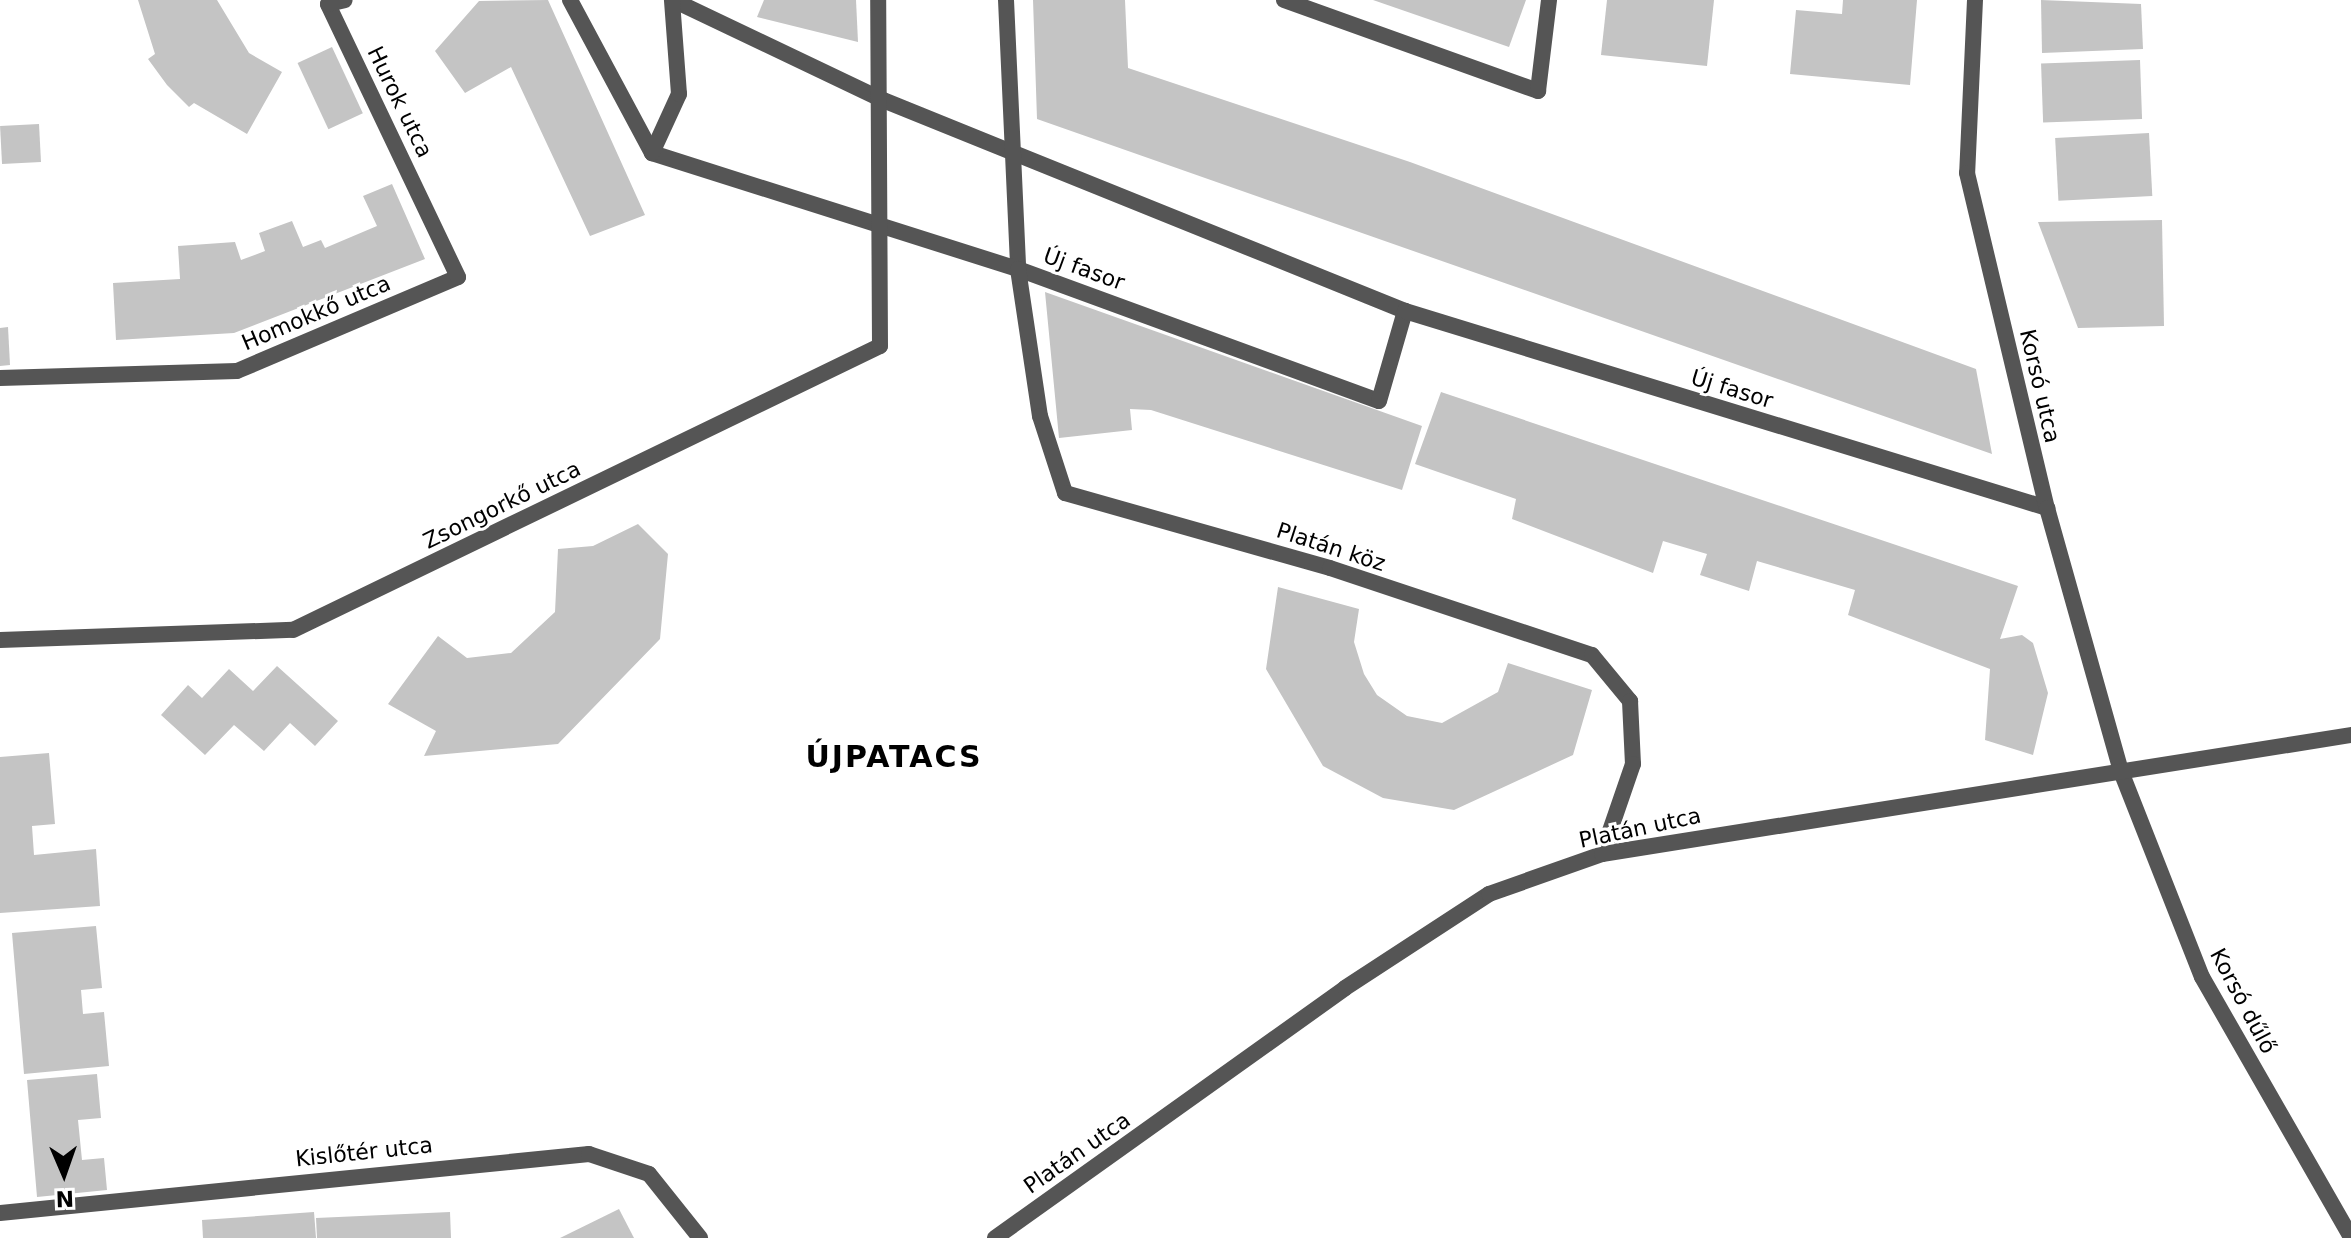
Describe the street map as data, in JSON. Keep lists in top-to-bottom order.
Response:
{
  "streets": {
    "street": [
      "Hurok utca",
      "Új fasor",
      "Homokkő utca",
      "Korsó utca",
      "Zsongorkő utca",
      "Platán köz",
      "Platán utca",
      "Korsó dűlő",
      "Kislőtér utca"
    ]
  },
  "crossings": [
    ["Hurok utca", "Homokkő utca"],
    ["Új fasor", "Korsó utca"],
    ["Új fasor", "Platán köz"],
    ["Korsó utca", "Platán utca"],
    ["Korsó utca", "Korsó dűlő"],
    ["Platán köz", "Platán utca"],
    ["Platán utca", "Korsó dűlő"]
  ],
  "districts": ["ÚJPATACS"],
  "north": "bottom"
}
